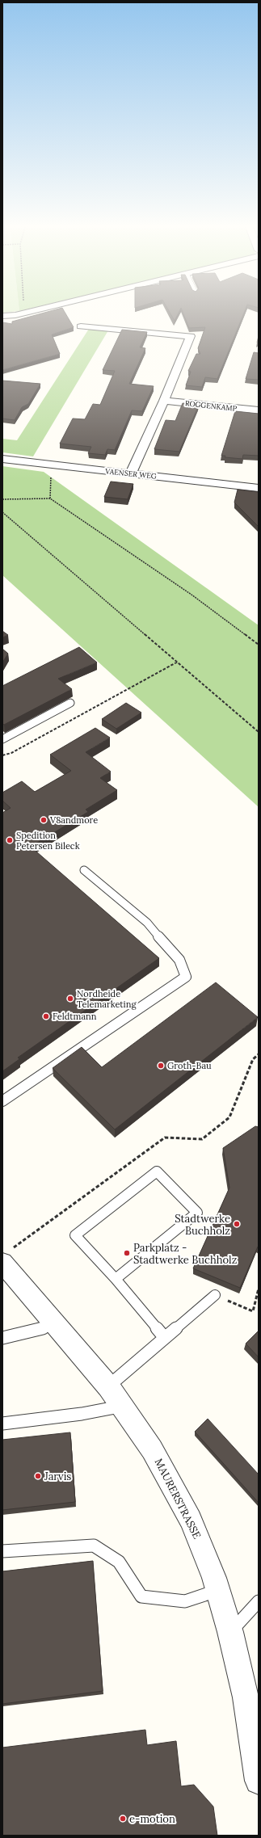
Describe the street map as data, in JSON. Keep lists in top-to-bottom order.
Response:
{
  "streets": {
    "street": ["ROGGENKAMP", "VAENSER WEG", "MAURERSTRASSE"]
  },
  "places": [
    "V8andmore",
    "Spedition Petersen Bileck",
    "Nordheide Telemarketing",
    "Feldtmann",
    "Groth-Bau",
    "Stadtwerke Buchholz",
    "Parkplatz - Stadtwerke Buchholz",
    "Jarvis",
    "e-motion"
  ]
}
